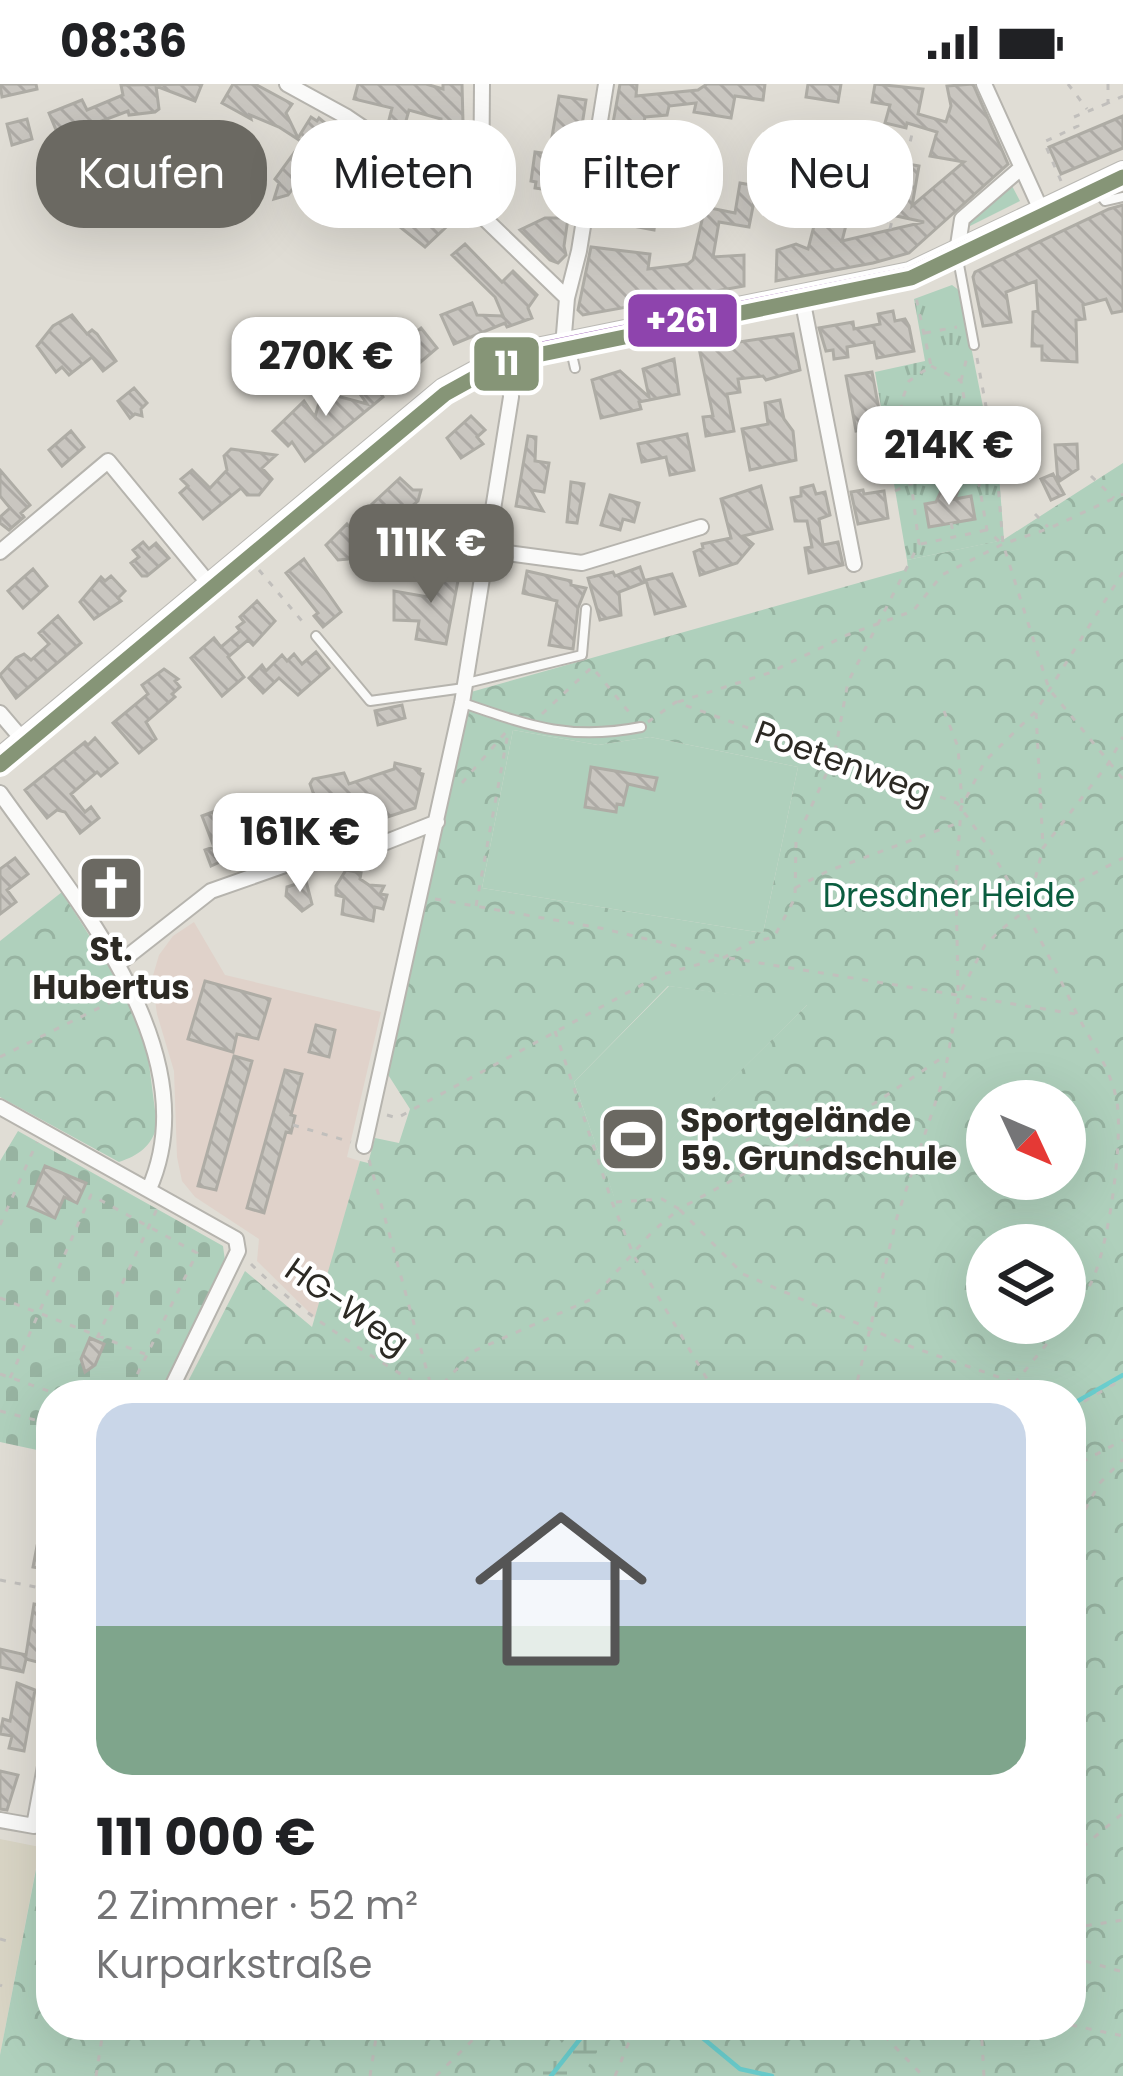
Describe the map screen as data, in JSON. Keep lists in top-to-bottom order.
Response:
{
  "streets": {
    "path": ["Poetenweg", "HG-Weg"]
  },
  "parks": ["Dresdner Heide"],
  "places": {
    "church": ["St. Hubertus"],
    "sports": ["Sportgelände 59. Grundschule"]
  },
  "lines": ["transit line +261", "transit line 11"],
  "north": "bottom right",
  "page": {
    "status": "08:36",
    "chip": [
      "Kaufen",
      "Mieten",
      "Filter",
      "Neu"
    ],
    "price": [
      "270K €",
      "214K €",
      "111K €",
      "161K €"
    ],
    "list": [
      {
        "name": "111 000 €",
        "note": "2 Zimmer · 52 m² · Kurparkstraße"
      }
    ]
  }
}
